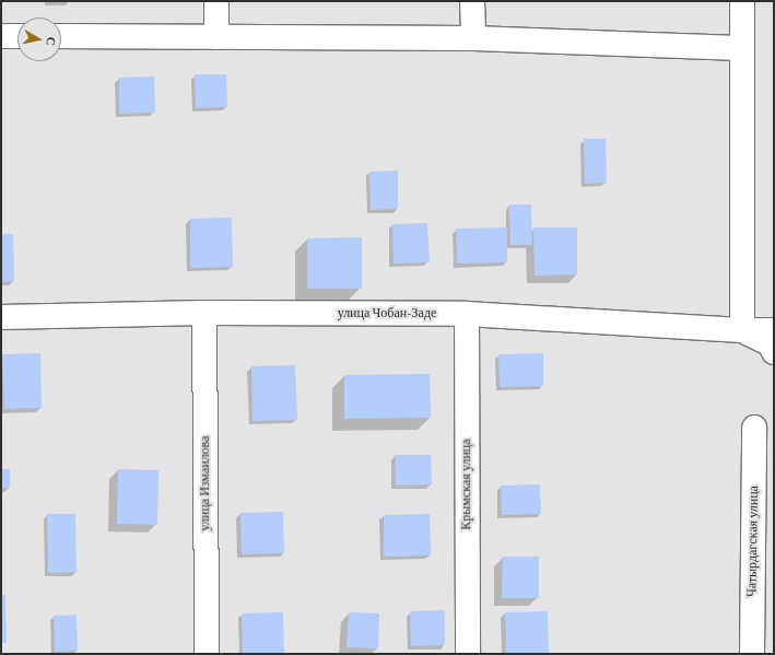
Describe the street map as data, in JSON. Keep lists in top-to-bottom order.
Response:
{
  "streets": {
    "street": [
      "улица Чобан-Заде",
      "улица Измаилова",
      "Крымская улица",
      "Чатырдагская улица"
    ]
  },
  "crossings": [
    ["улица Чобан-Заде", "улица Измаилова"],
    ["улица Чобан-Заде", "Крымская улица"]
  ],
  "north": "right"
}
